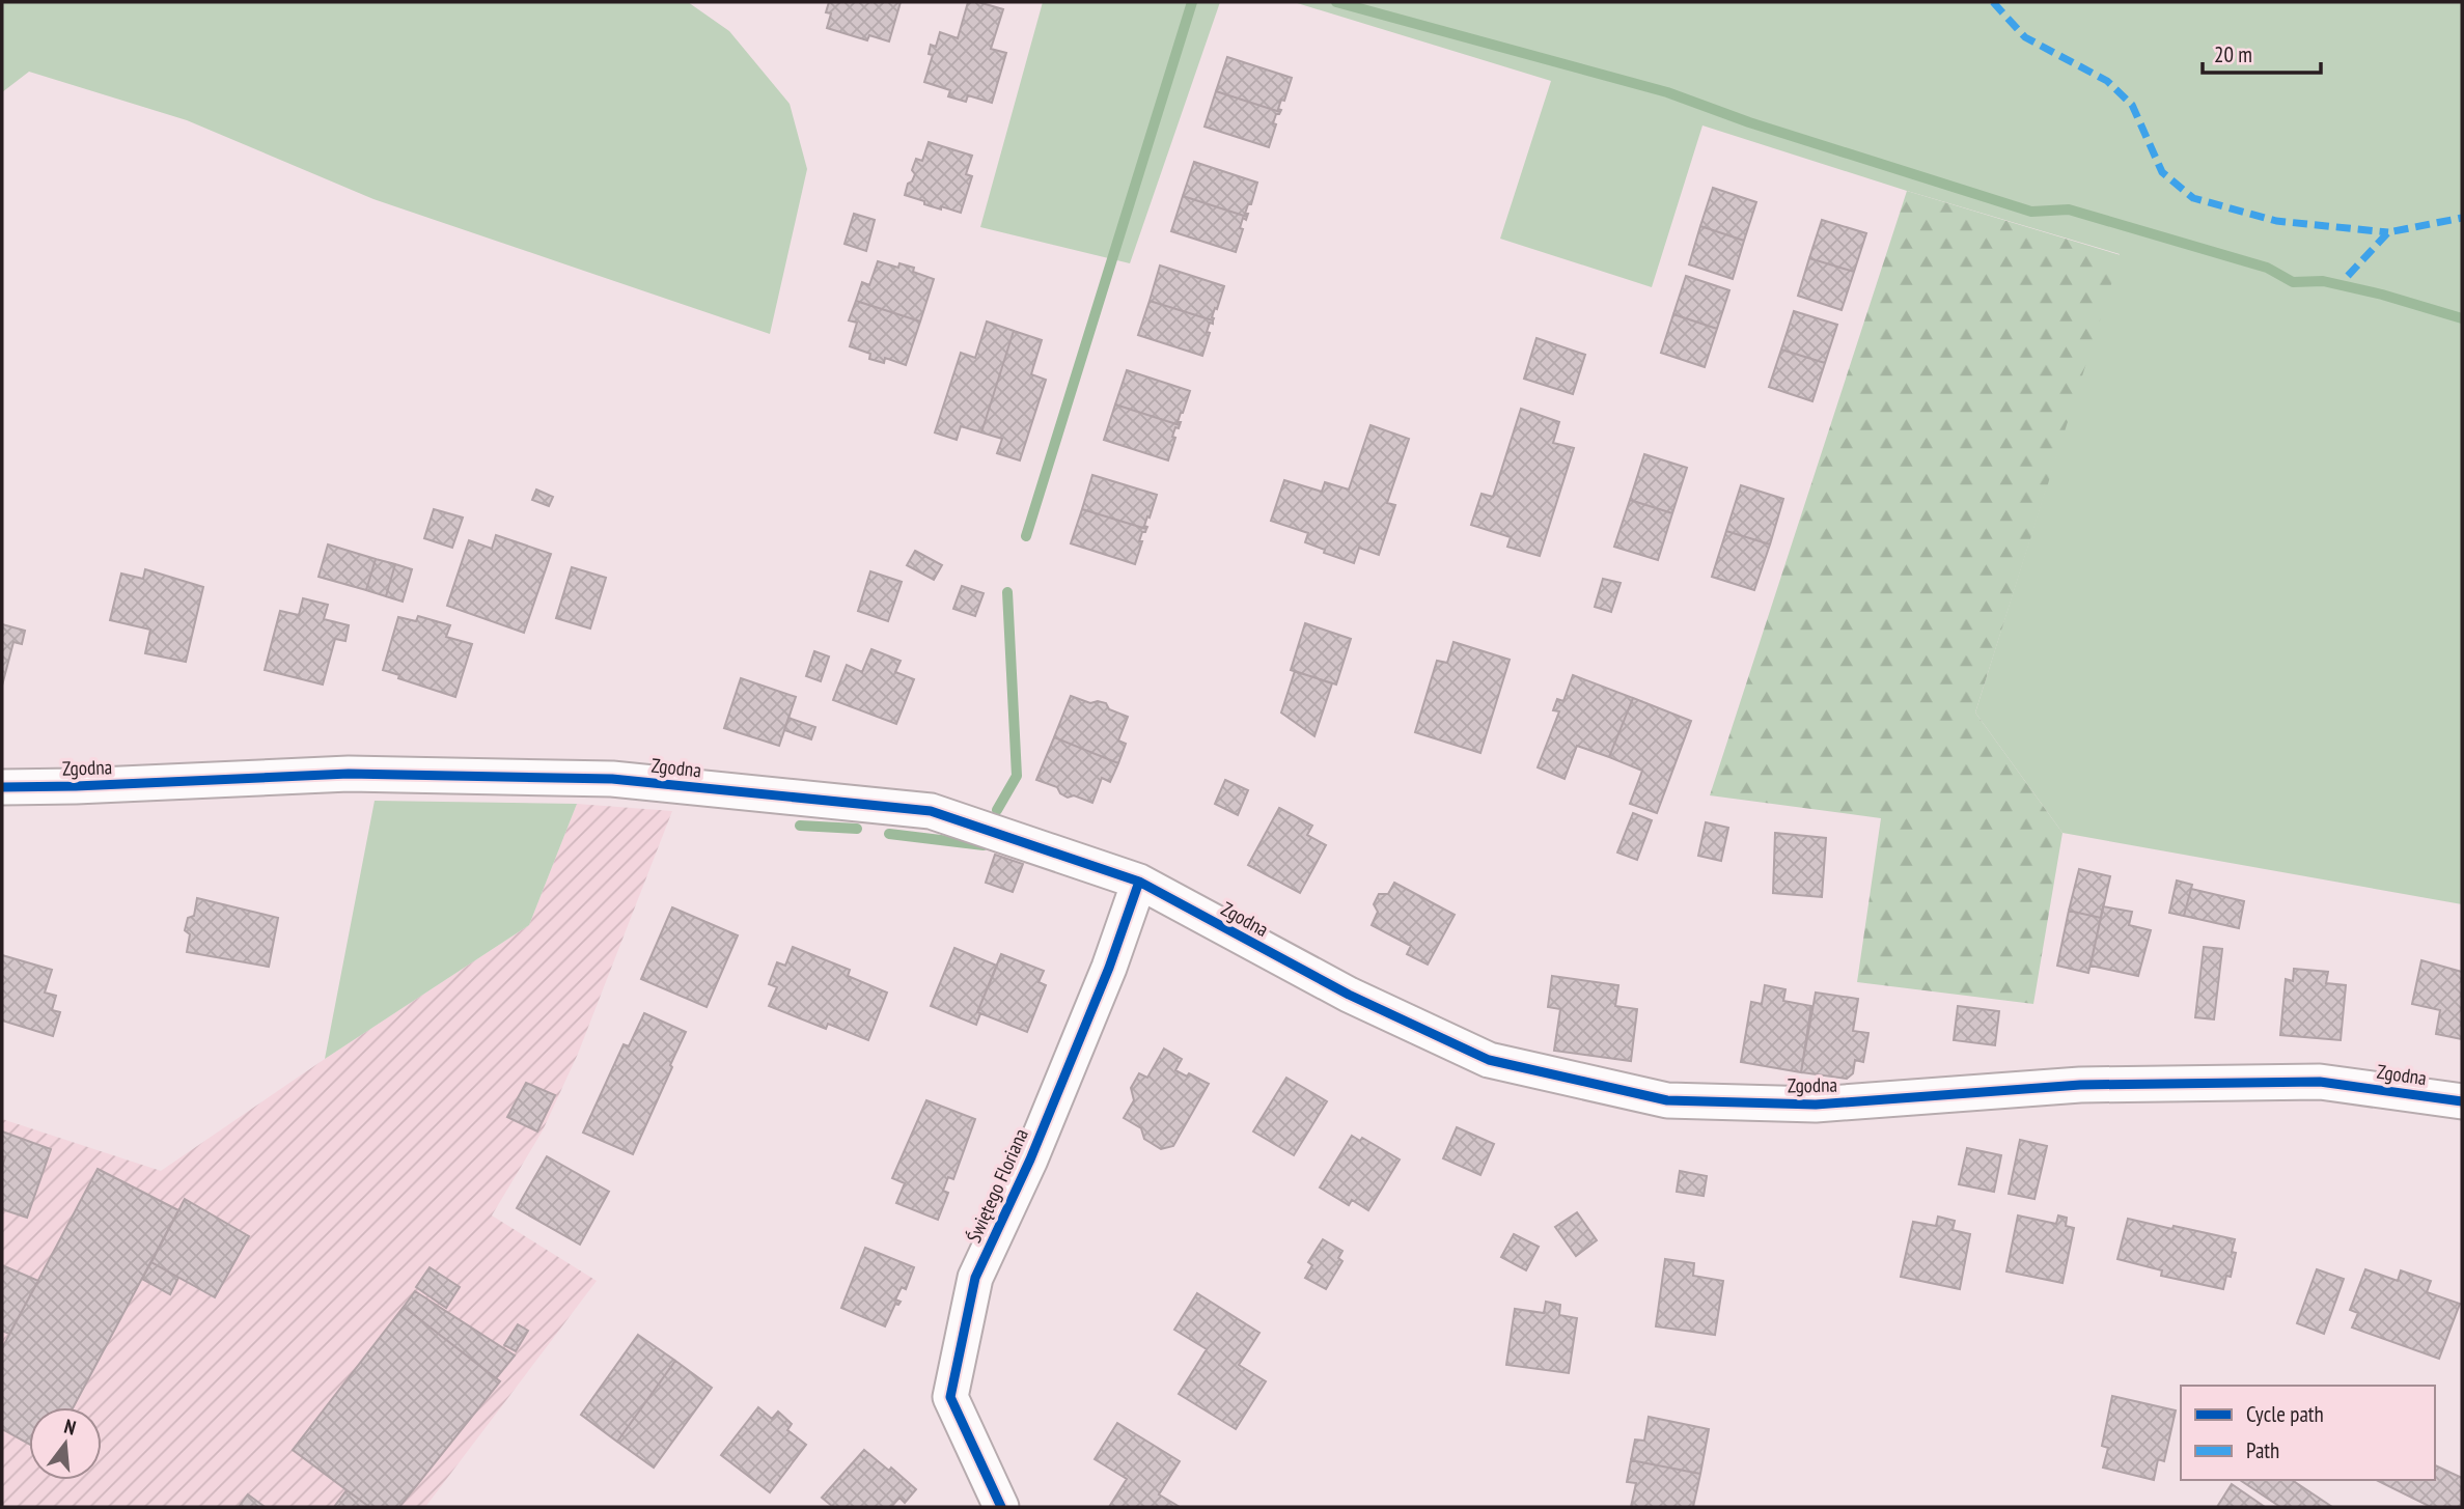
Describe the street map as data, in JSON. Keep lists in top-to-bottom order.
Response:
{
  "streets": {
    "street": ["Zgodna", "Świętego Floriana"]
  },
  "crossings": [
    ["Zgodna", "Świętego Floriana"]
  ],
  "legend": ["Cycle path", "Path"],
  "scale_bar": "20 m",
  "north": "top"
}
